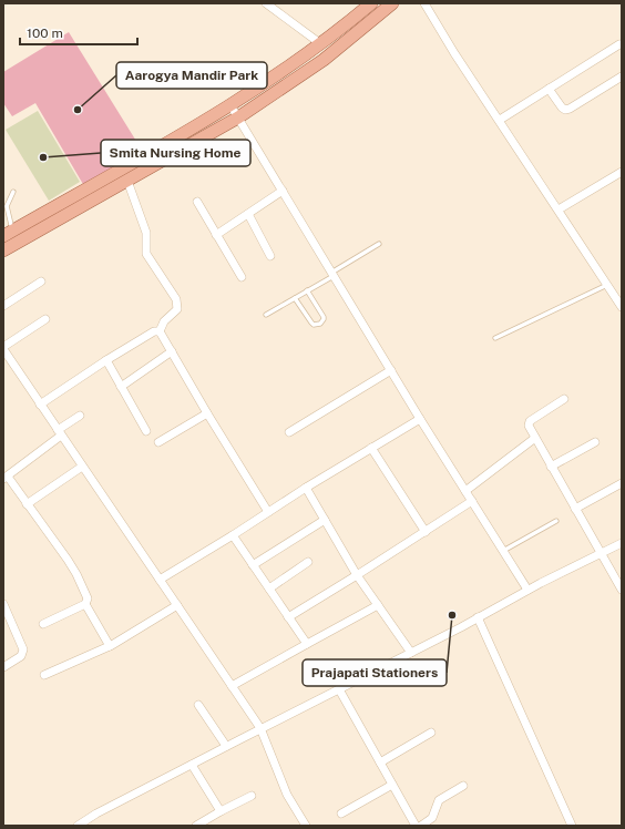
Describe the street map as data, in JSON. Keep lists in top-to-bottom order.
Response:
{
  "places": ["Aarogya Mandir Park", "Smita Nursing Home", "Prajapati Stationers"],
  "scale_bar": "100 m"
}
